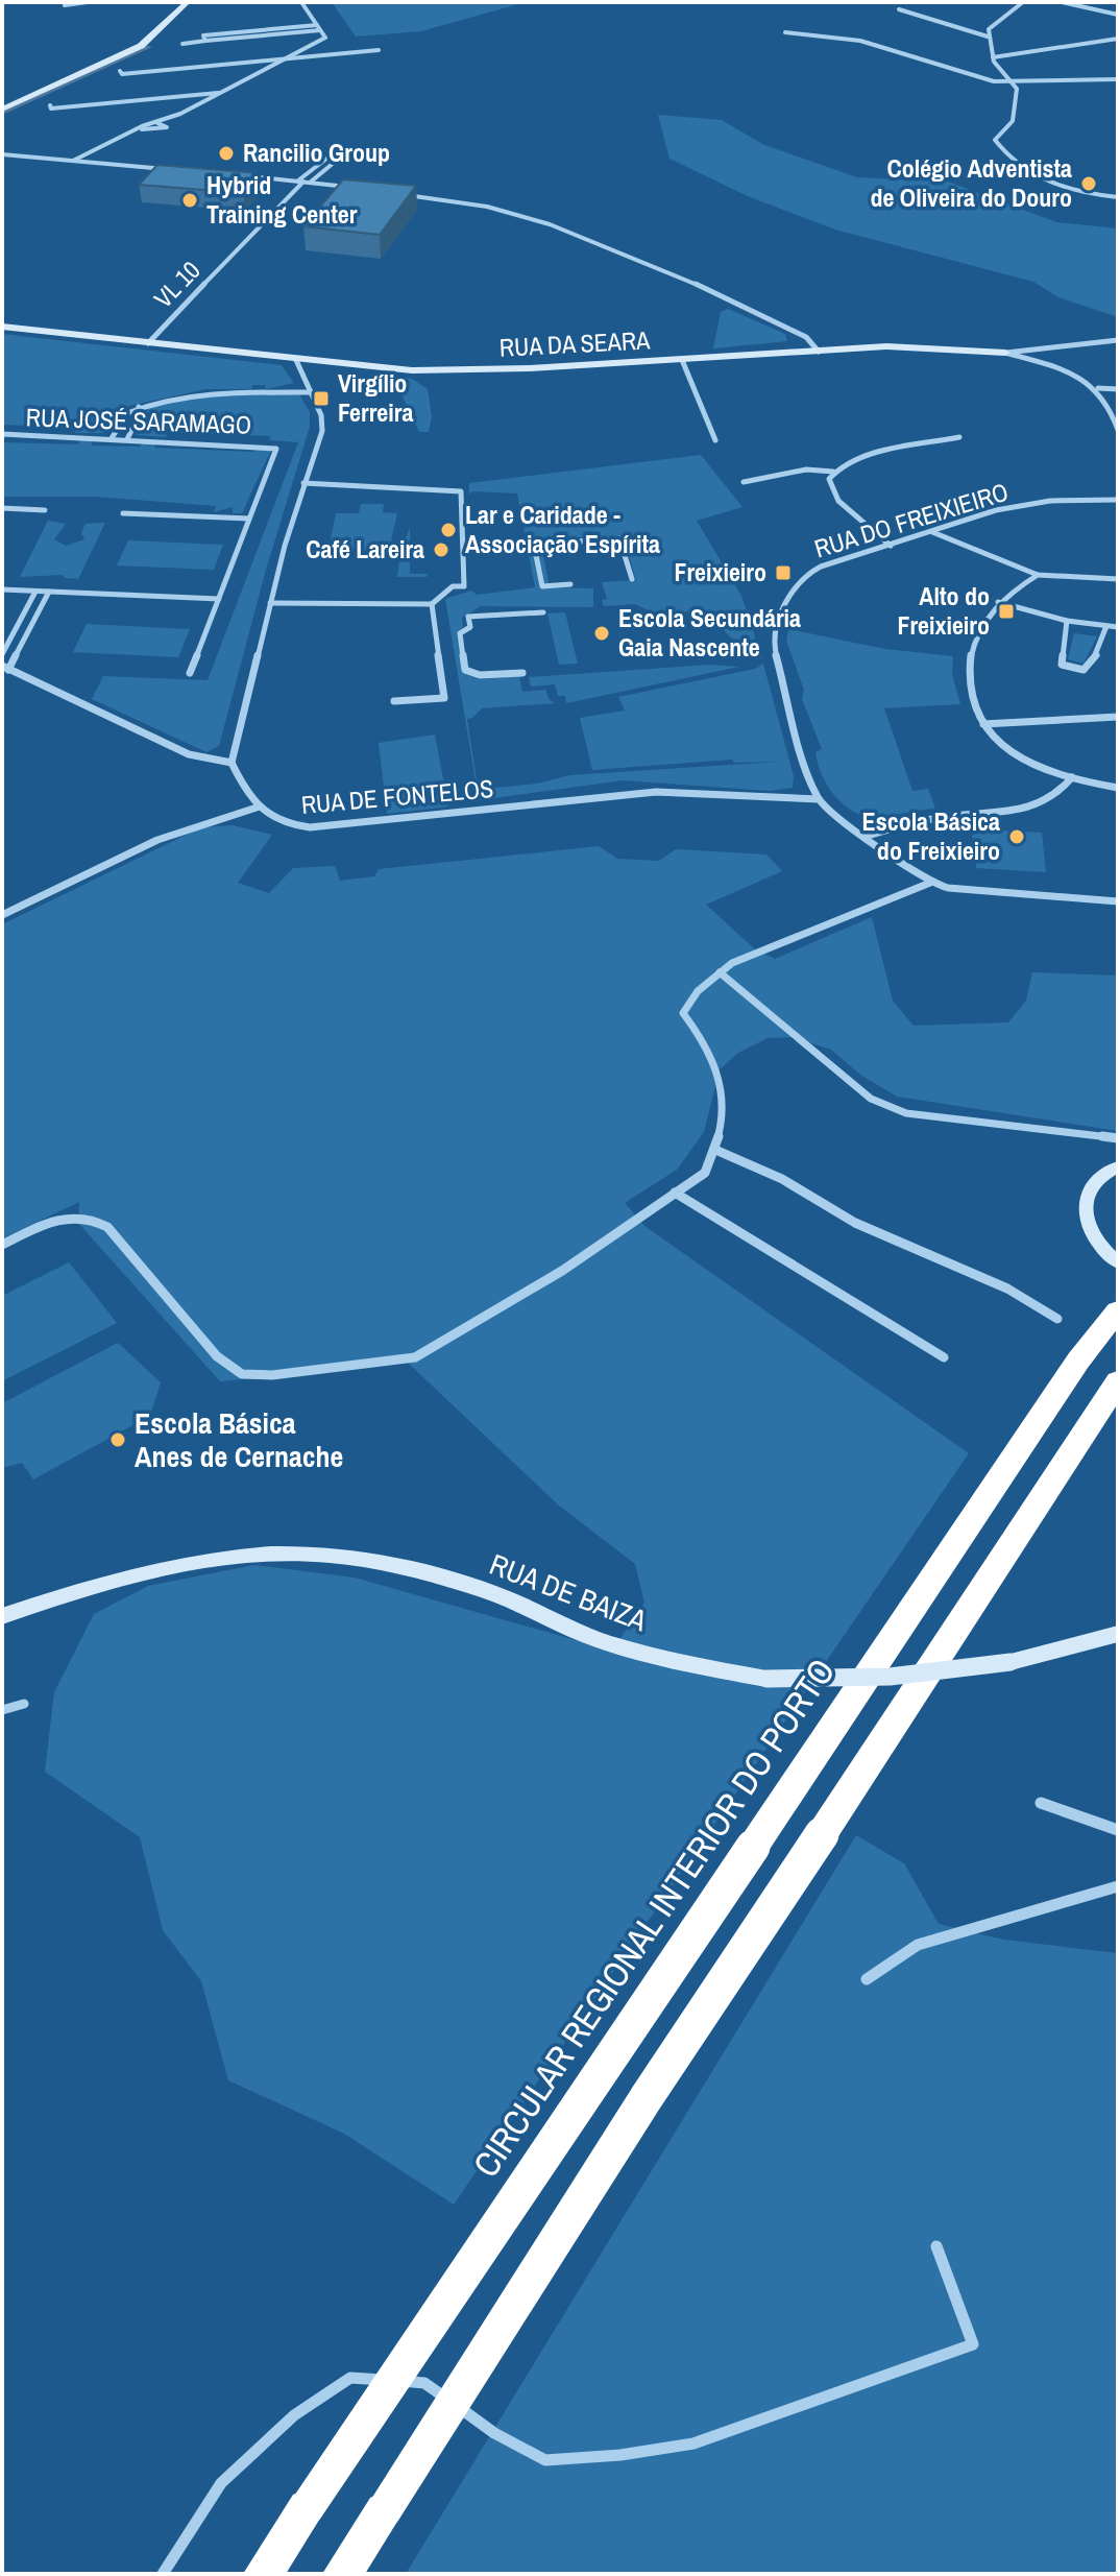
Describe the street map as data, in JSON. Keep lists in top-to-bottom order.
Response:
{
  "streets": {
    "highway": ["CIRCULAR REGIONAL INTERIOR DO PORTO"],
    "street": [
      "VL 10",
      "RUA DA SEARA",
      "RUA JOSÉ SARAMAGO",
      "RUA DO FREIXIEIRO",
      "RUA DE FONTELOS",
      "RUA DE BAIZA"
    ]
  },
  "crossings": [
    ["VL 10", "RUA DA SEARA"],
    ["RUA DO FREIXIEIRO", "RUA DE FONTELOS"]
  ],
  "places": {
    "other": [
      "Rancilio Group",
      "Colégio Adventista de Oliveira do Douro",
      "Hybrid Training Center",
      "Lar e Caridade - Associação Espírita",
      "Café Lareira",
      "Escola Secundária Gaia Nascente",
      "Escola Básica do Freixieiro",
      "Escola Básica Anes de Cernache"
    ],
    "transit": ["Virgílio Ferreira", "Freixieiro", "Alto do Freixieiro"]
  }
}
